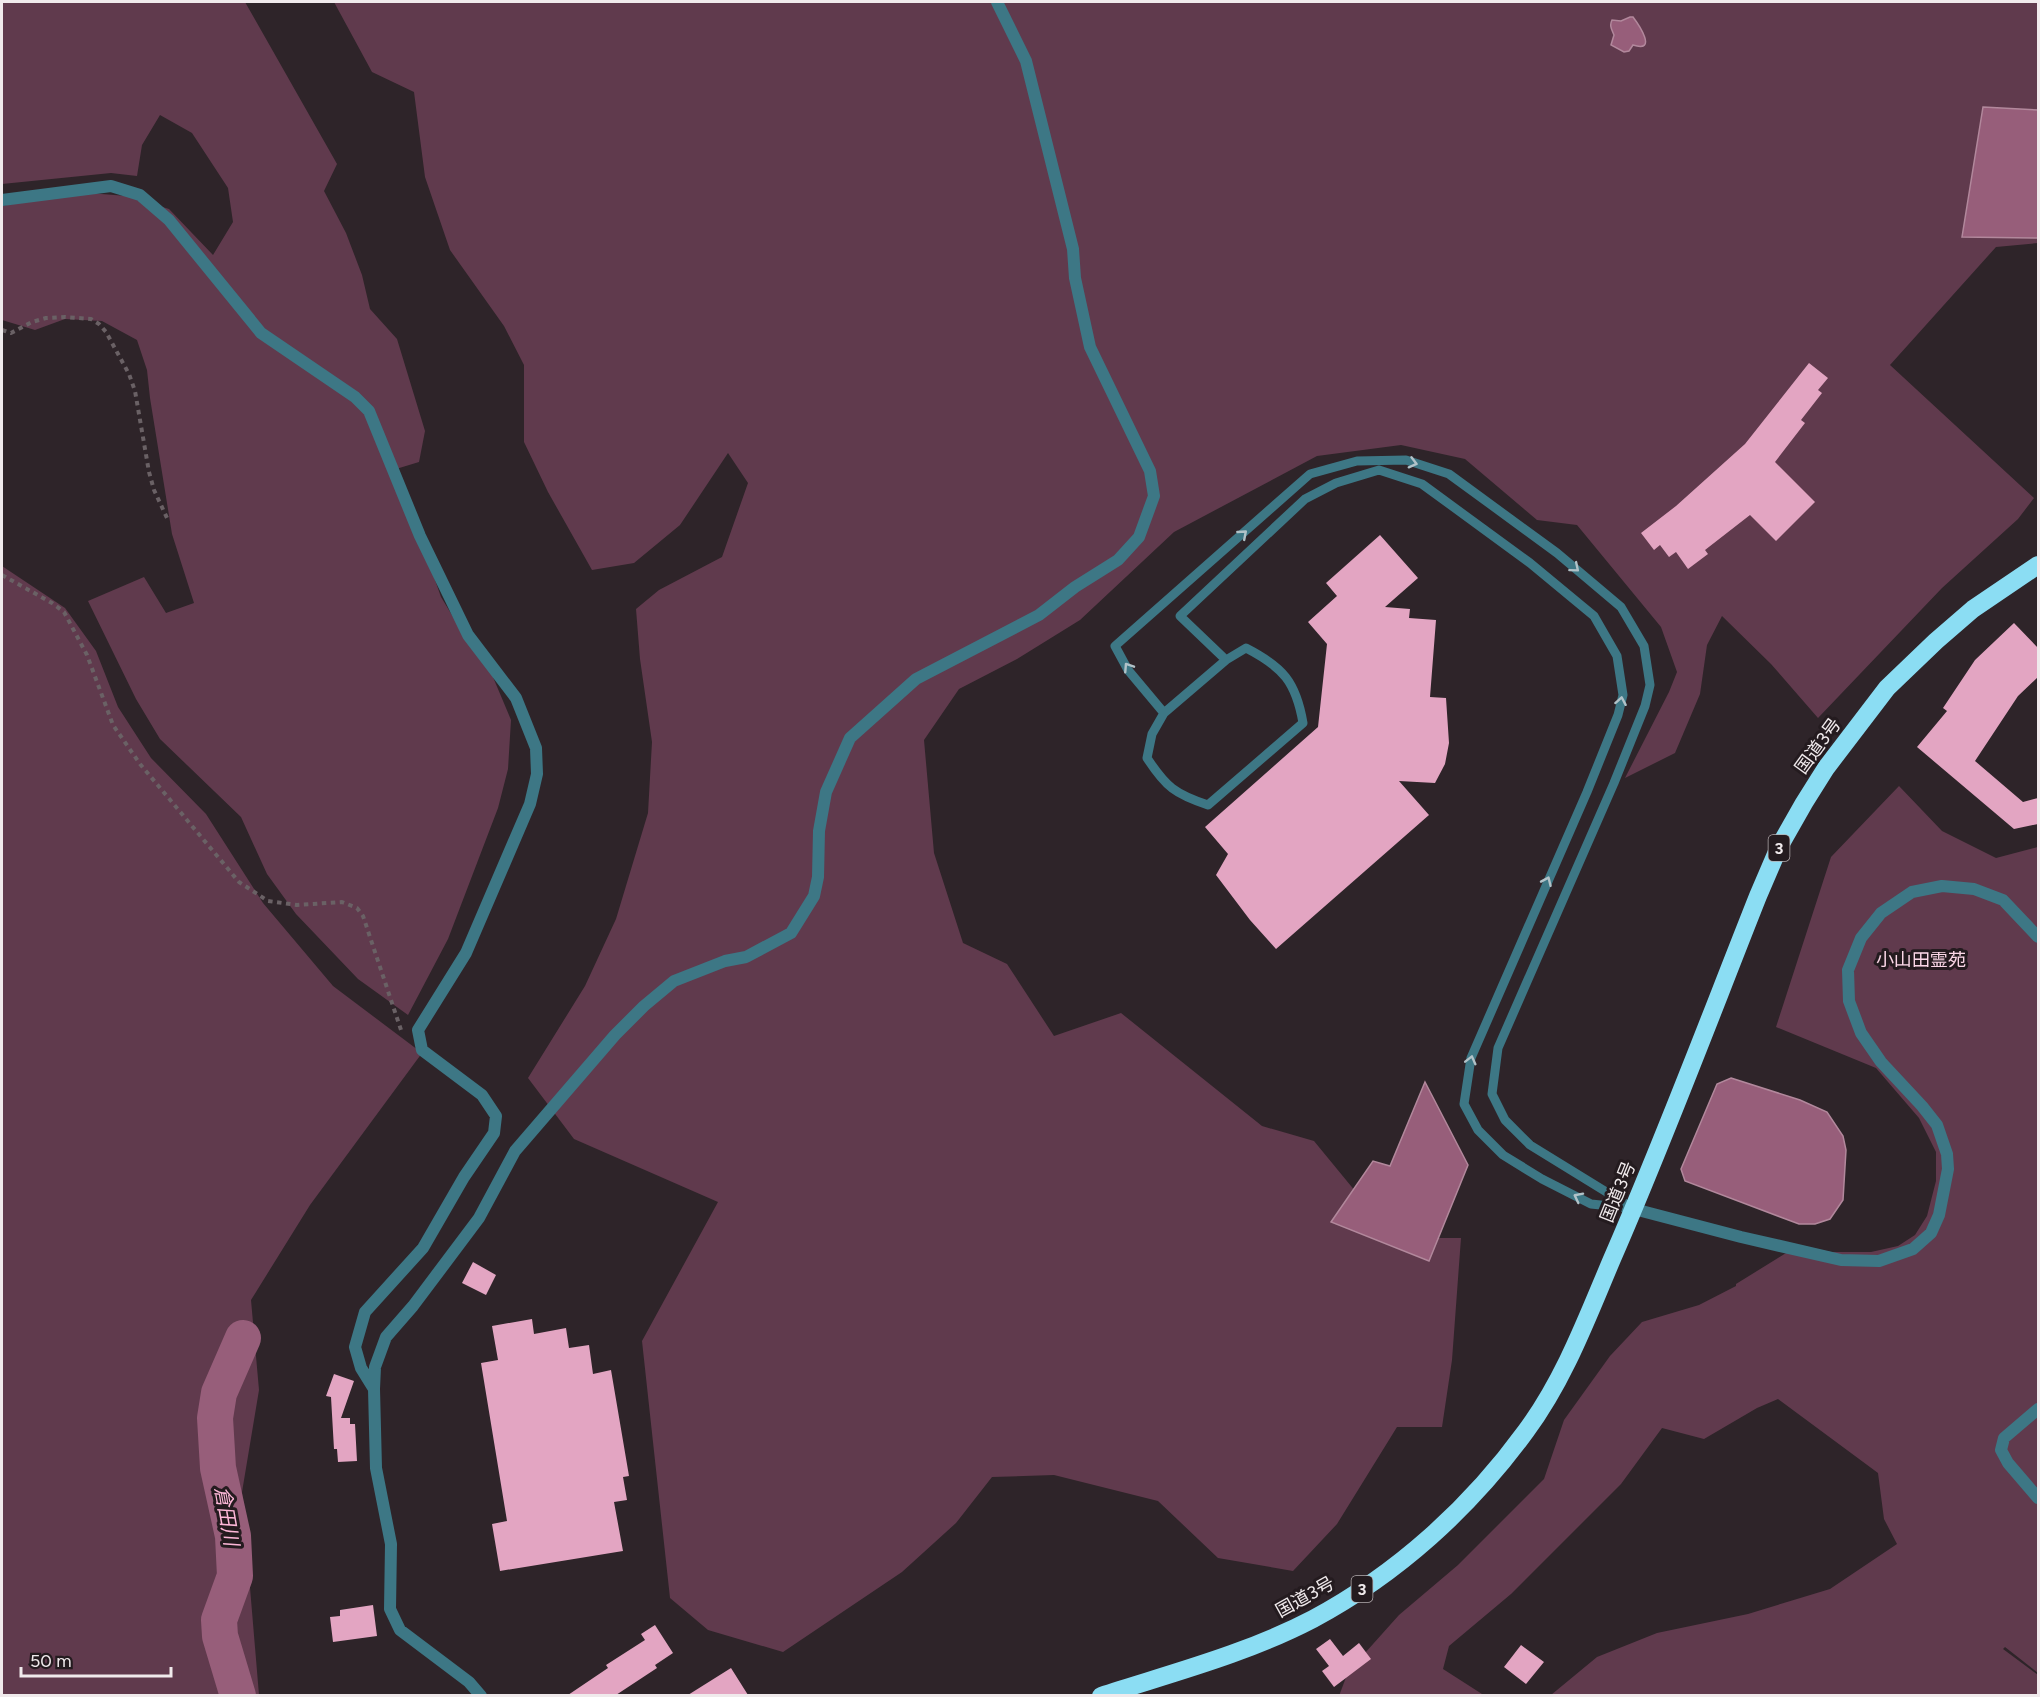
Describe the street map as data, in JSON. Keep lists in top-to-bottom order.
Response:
{
  "streets": {
    "highway": ["国道3号", "3"]
  },
  "water": ["倉田川"],
  "parks": ["小山田霊苑"],
  "scale_bar": "50 m"
}
